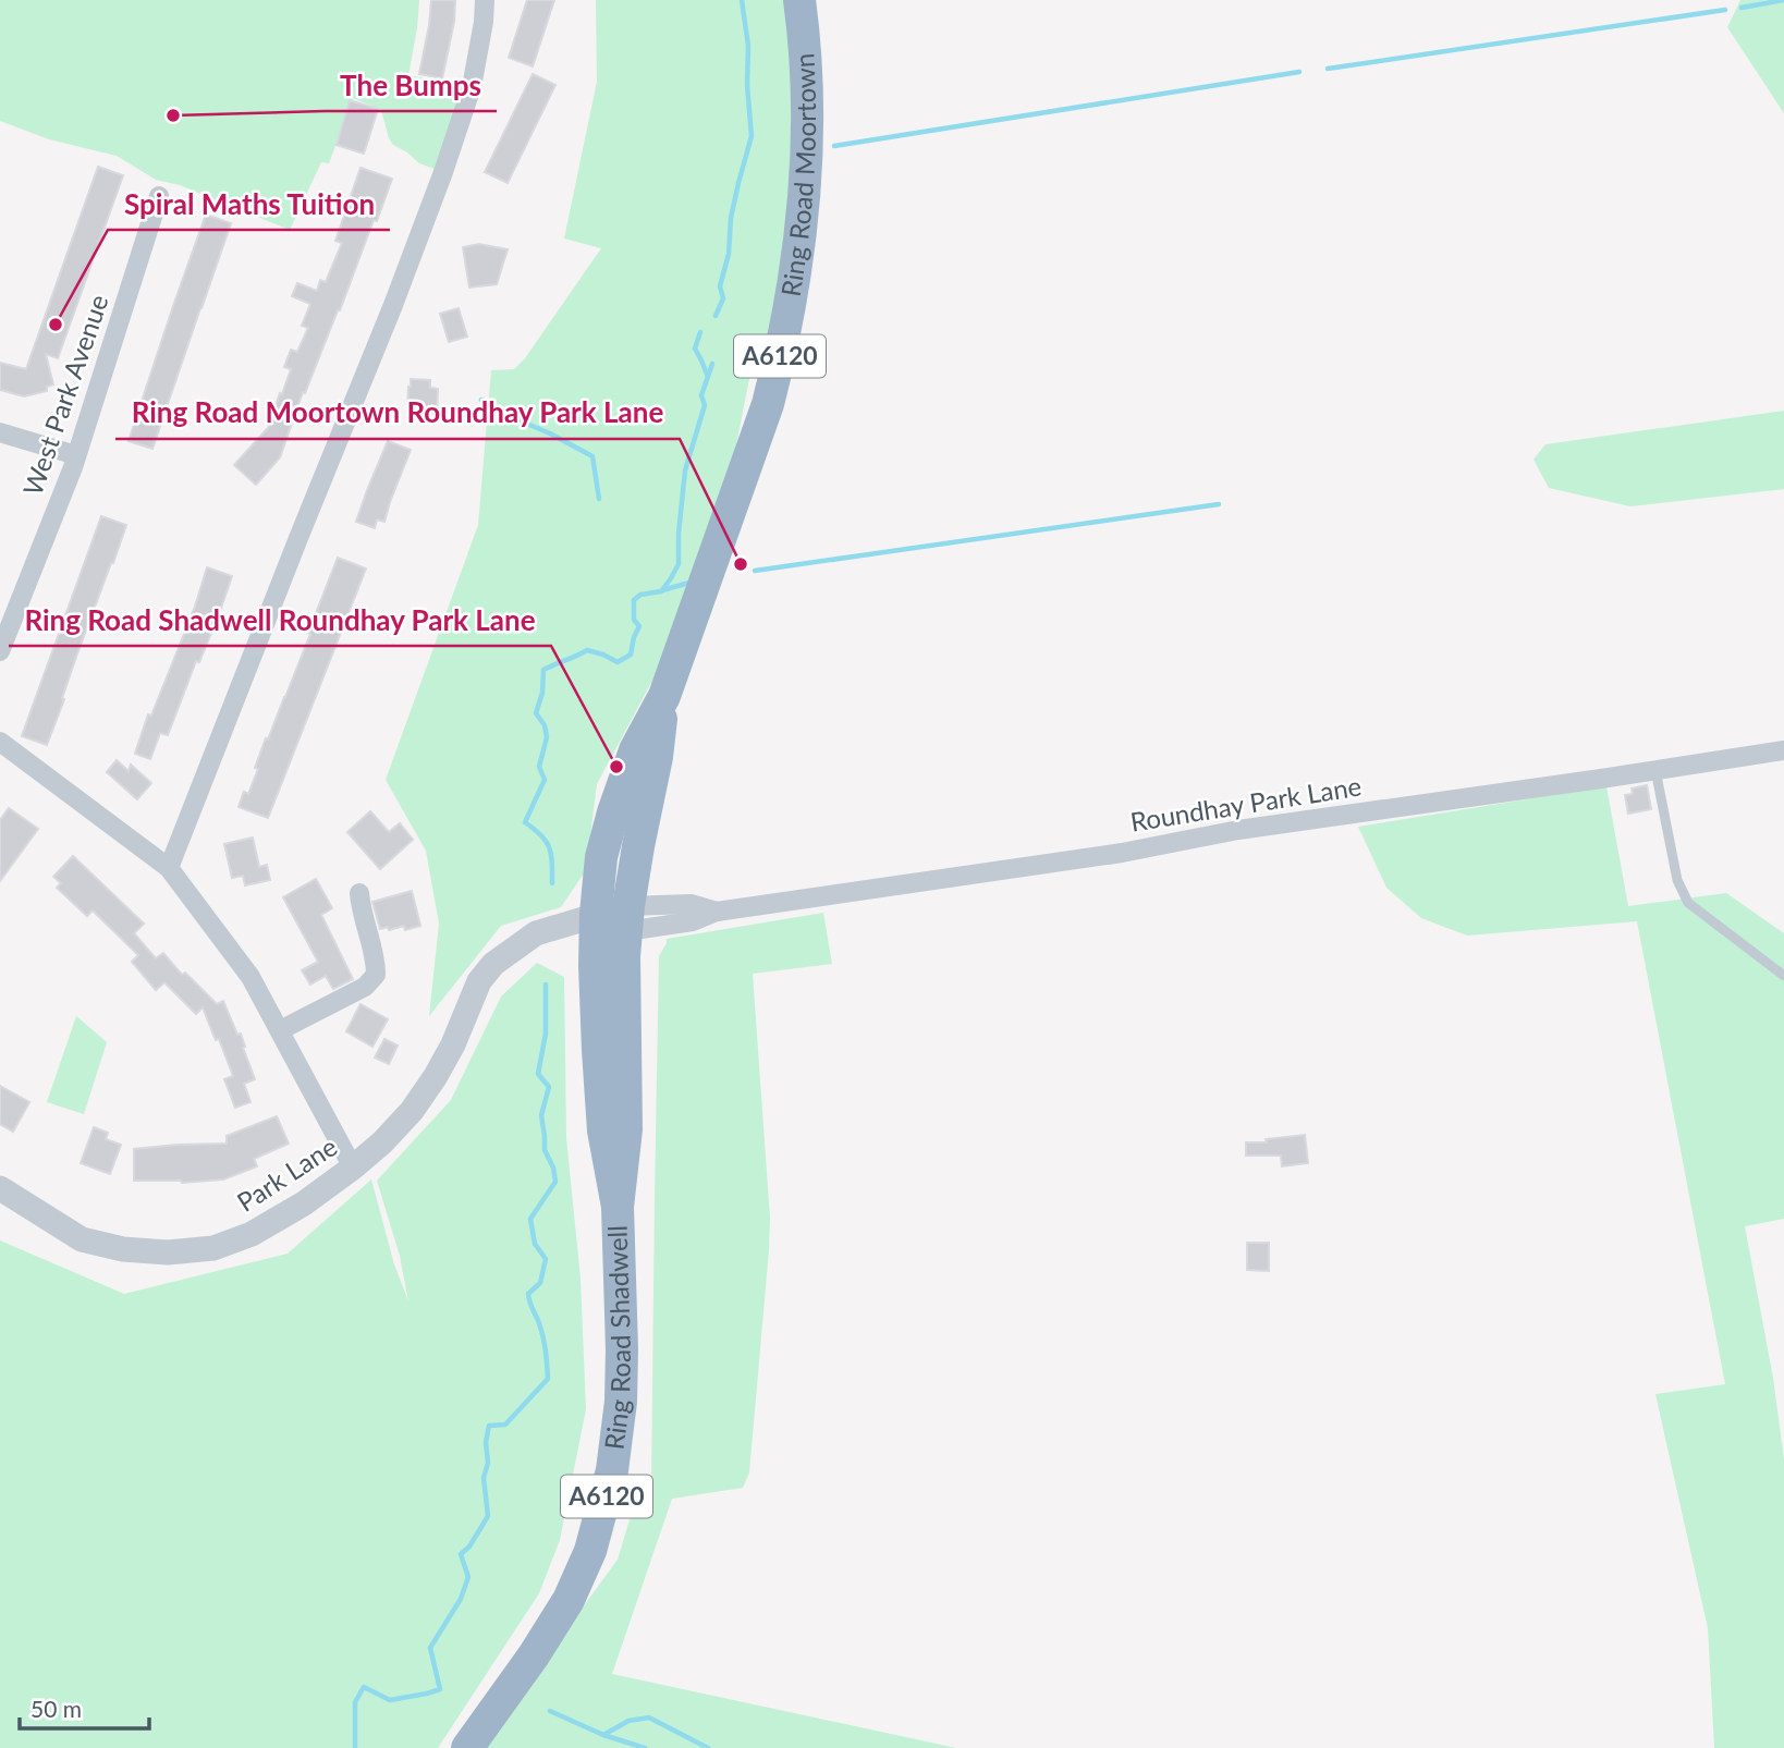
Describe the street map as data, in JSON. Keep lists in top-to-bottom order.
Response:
{
  "streets": {
    "highway": ["Ring Road Moortown", "A6120", "Ring Road Shadwell"],
    "street": ["West Park Avenue", "Roundhay Park Lane", "Park Lane"]
  },
  "crossings": [
    ["Ring Road Moortown", "Roundhay Park Lane"],
    ["Ring Road Moortown", "Park Lane"],
    ["Ring Road Moortown", "Ring Road Shadwell"],
    ["Roundhay Park Lane", "Park Lane"],
    ["Roundhay Park Lane", "Ring Road Shadwell"],
    ["Park Lane", "Ring Road Shadwell"]
  ],
  "places": [
    "The Bumps",
    "Spiral Maths Tuition",
    "Ring Road Moortown Roundhay Park Lane",
    "Ring Road Shadwell Roundhay Park Lane"
  ],
  "scale_bar": "50 m"
}
